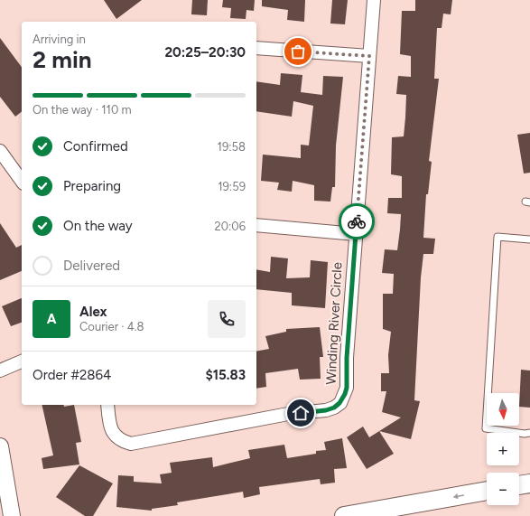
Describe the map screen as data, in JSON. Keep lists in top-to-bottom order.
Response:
{
  "streets": {
    "street": ["Winding River Circle"]
  },
  "north": "bottom",
  "page": {
    "heading": ["2 min", "Arriving in", "20:25–20:30"],
    "panel": [
      "Alex",
      "Courier · 4.8",
      "Order #2864",
      "$15.83"
    ],
    "bar": "On the way · 110 m",
    "list": [
      ["Confirmed", "19:58"],
      ["Preparing", "19:59"],
      ["On the way", "20:06"],
      "Delivered"
    ],
    "round": "A",
    "map_buttons": ["+", "−"]
  }
}
